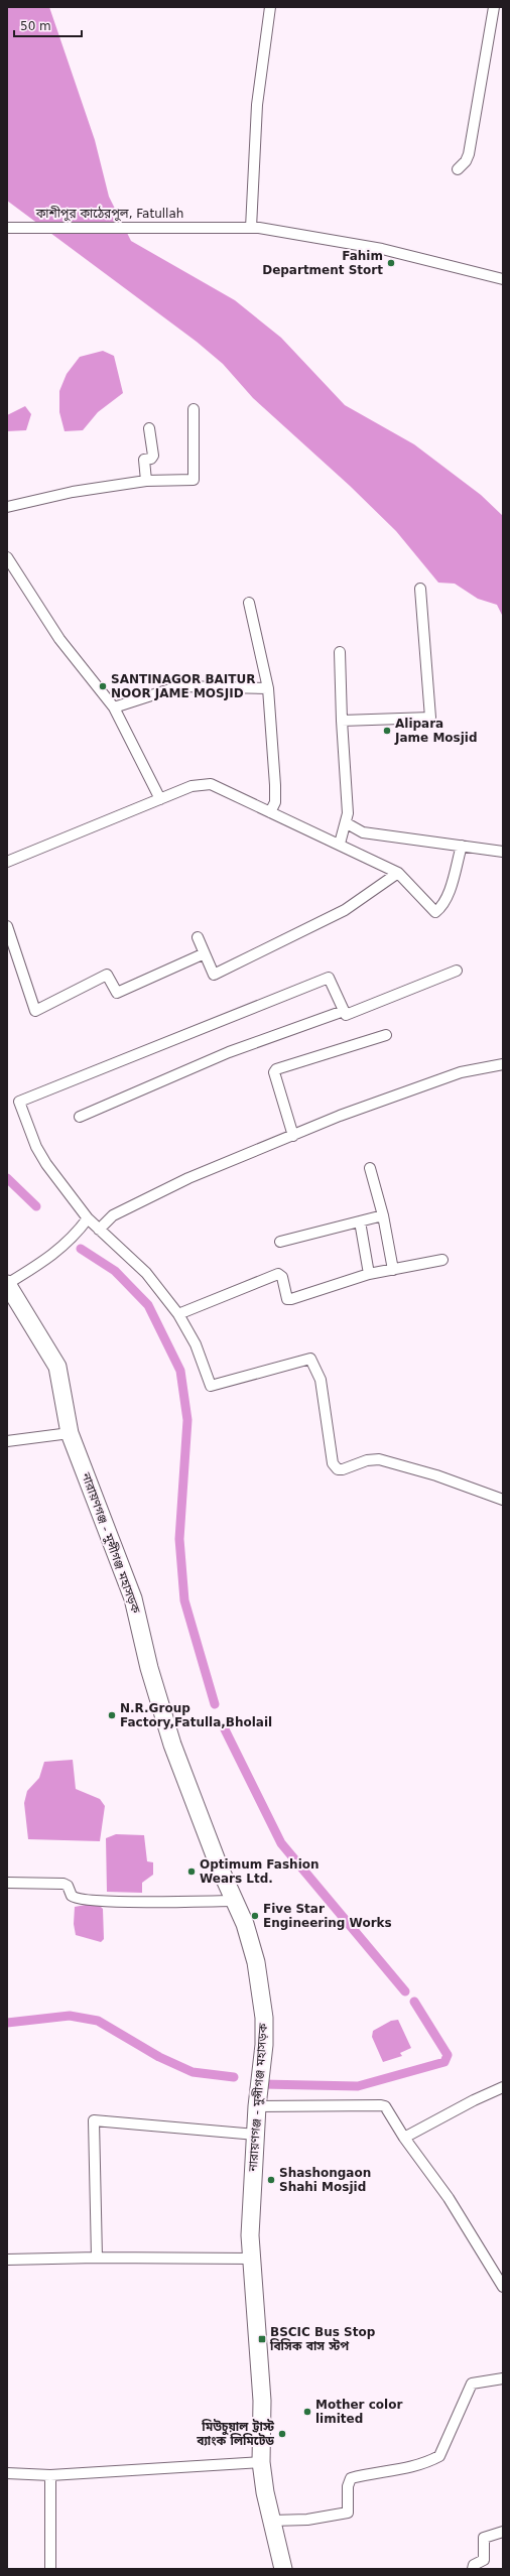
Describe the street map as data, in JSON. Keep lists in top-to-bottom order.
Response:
{
  "streets": {
    "main road": ["নারায়ণগঞ্জ - মুন্সীগঞ্জ মহাসড়ক"],
    "street": ["কাশীপুর কাঠেরপুল, Fatullah"]
  },
  "places": {
    "other": [
      "Fahim Department Stort",
      "SANTINAGOR BAITUR NOOR JAME MOSJID",
      "Alipara Jame Mosjid",
      "N.R.Group Factory,Fatulla,Bholail",
      "Optimum Fashion Wears Ltd.",
      "Five Star Engineering Works",
      "Shashongaon Shahi Mosjid",
      "Mother color limited",
      "মিউচুয়াল ট্রাস্ট ব্যাংক লিমিটেড"
    ],
    "transit": ["BSCIC Bus Stop বিসিক বাস স্টপ"]
  },
  "scale_bar": "50 m"
}
